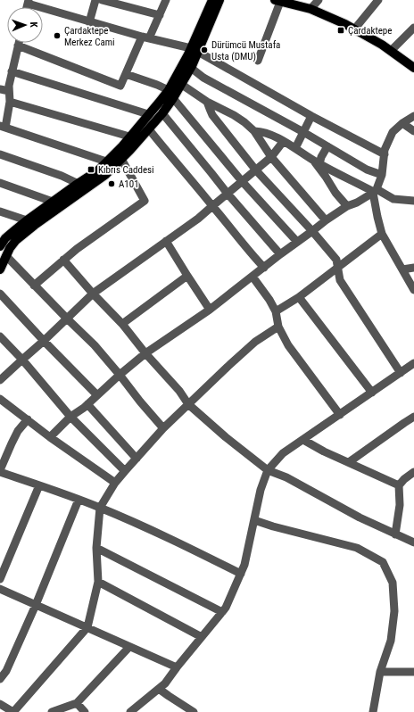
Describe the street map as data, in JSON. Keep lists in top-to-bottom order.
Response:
{
  "places": {
    "transit": ["Çardaktepe", "Kıbrıs Caddesi"],
    "other": ["Çardaktepe Merkez Cami", "Dürümcü Mustafa Usta (DMU)", "A101"]
  },
  "north": "right"
}
